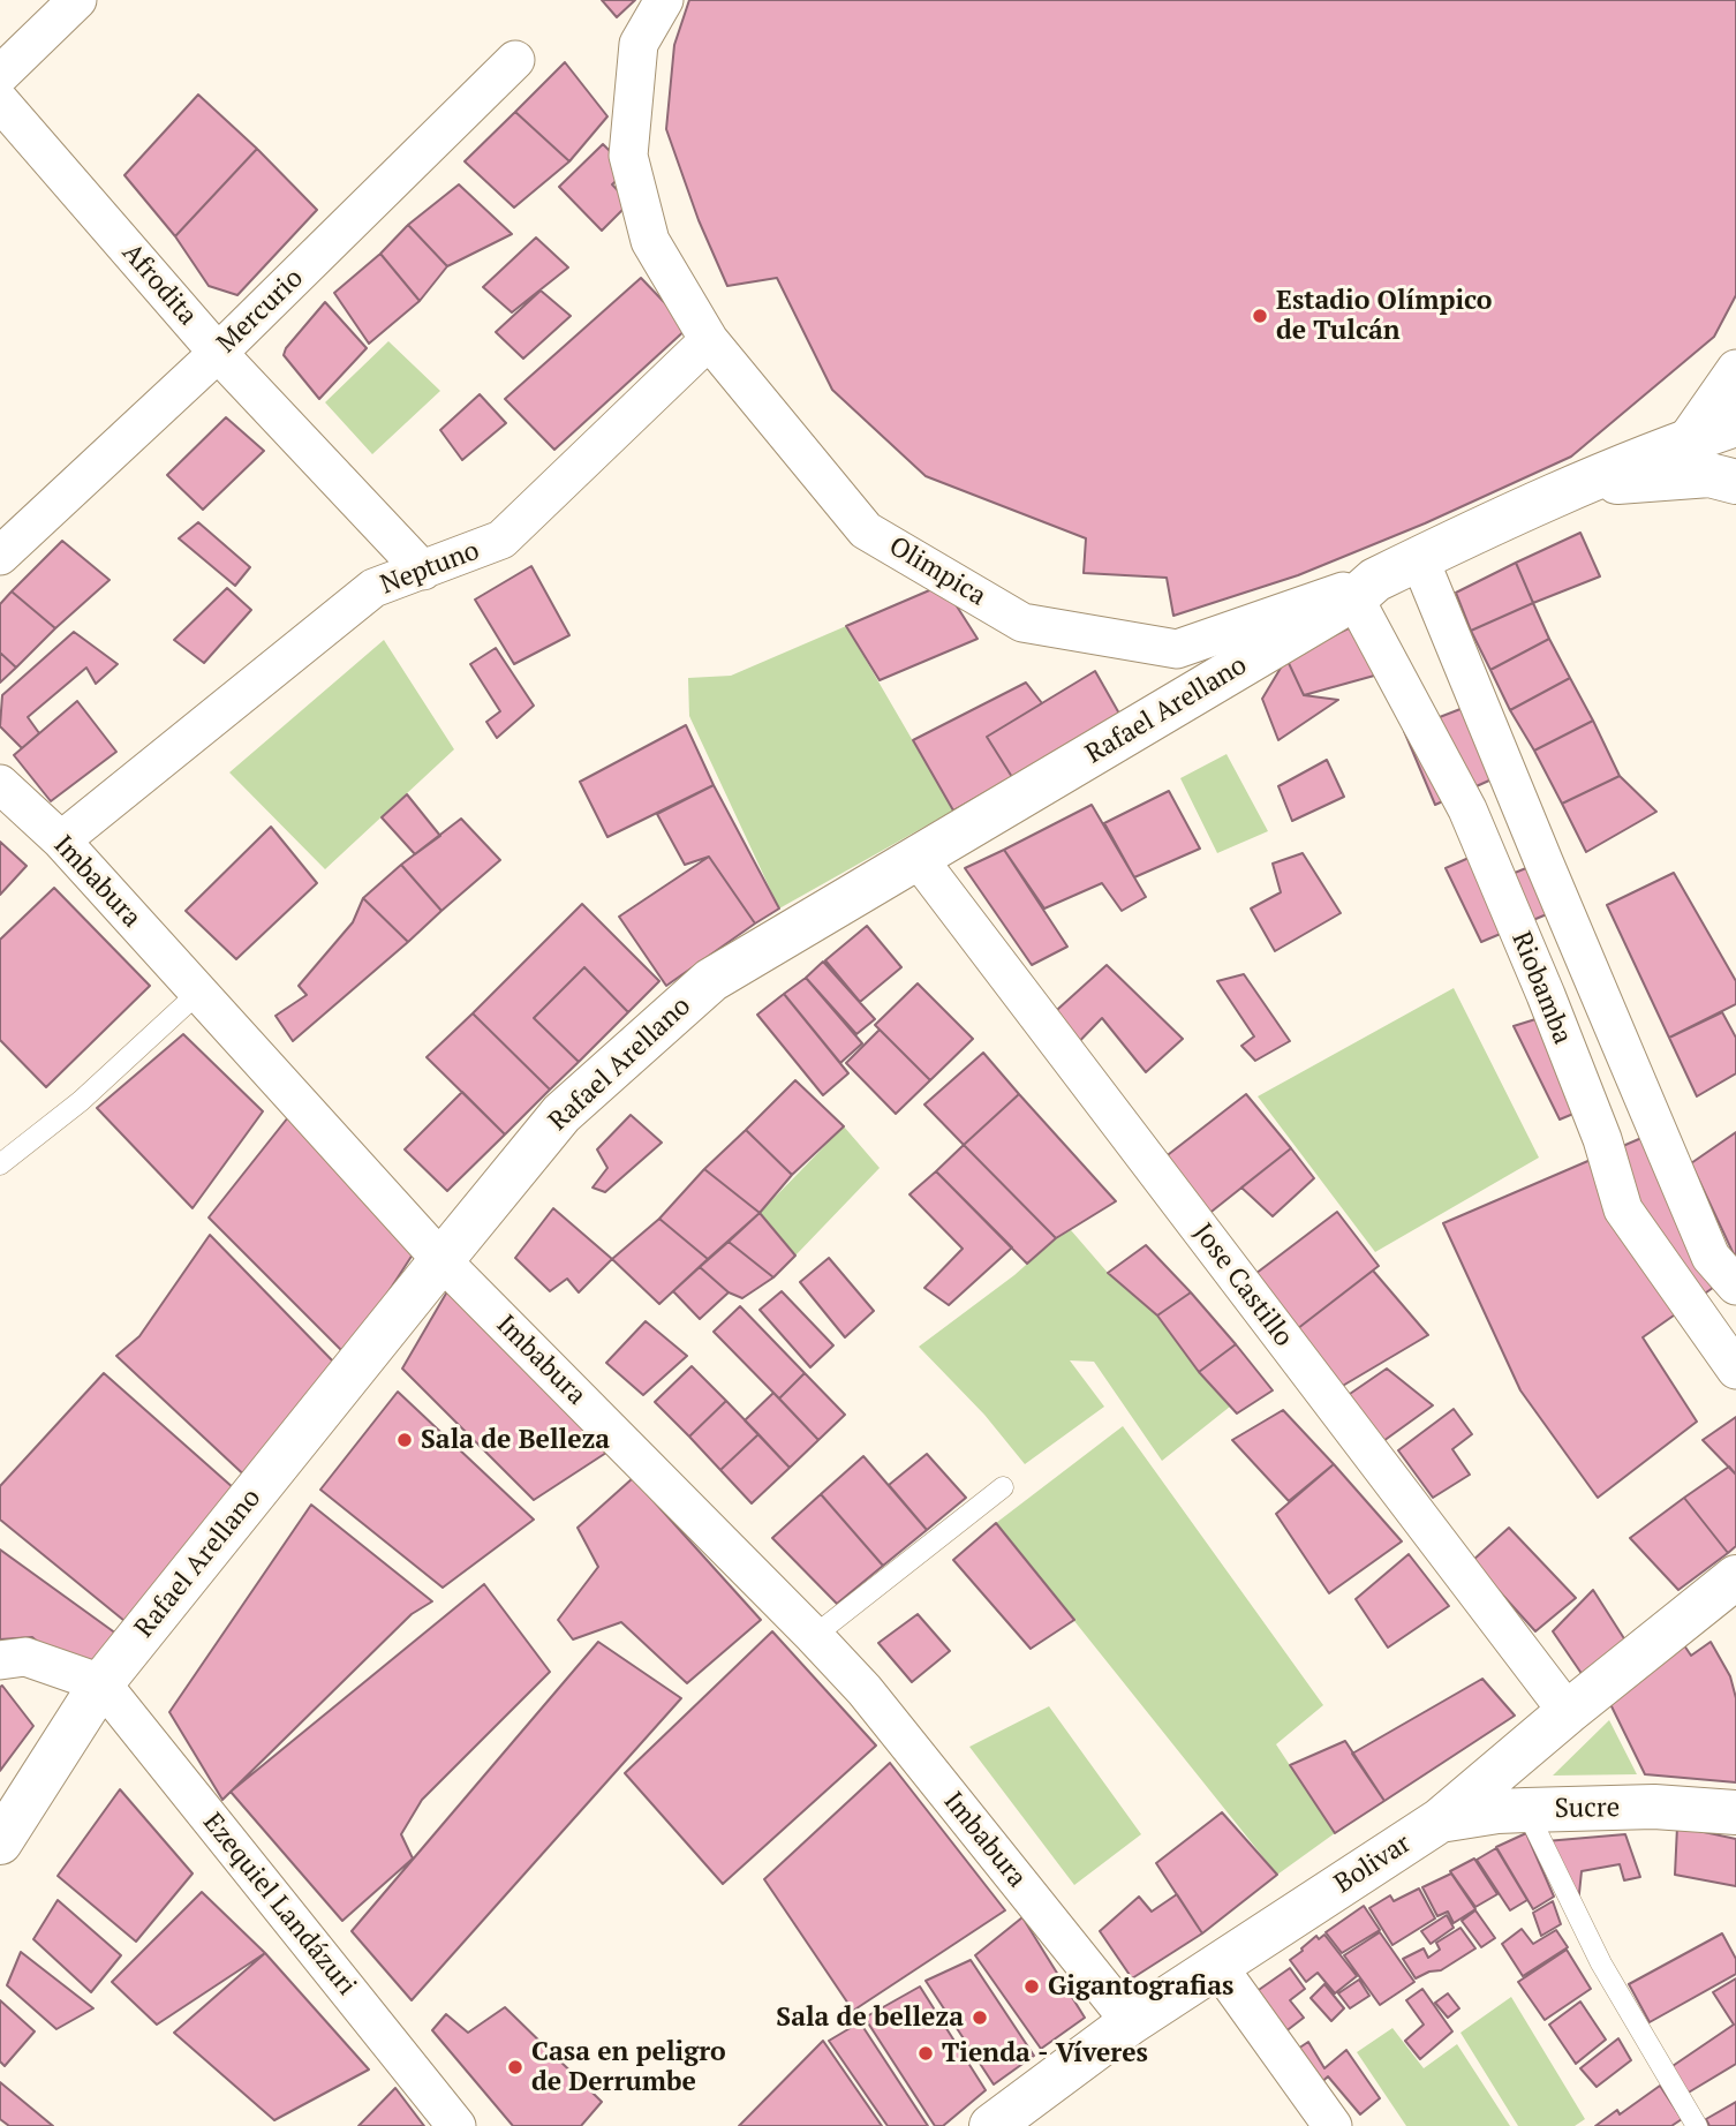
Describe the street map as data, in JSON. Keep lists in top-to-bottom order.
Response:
{
  "streets": {
    "main road": [
      "Olimpica",
      "Rafael Arellano",
      "Sucre",
      "Bolivar"
    ],
    "street": [
      "Afrodita",
      "Mercurio",
      "Neptuno",
      "Imbabura",
      "Riobamba",
      "Jose Castillo",
      "Ezequiel Landázuri"
    ]
  },
  "crossings": [
    ["Afrodita", "Mercurio"],
    ["Afrodita", "Neptuno"],
    ["Neptuno", "Olimpica"],
    ["Neptuno", "Imbabura"],
    ["Olimpica", "Rafael Arellano"],
    ["Olimpica", "Riobamba"],
    ["Rafael Arellano", "Imbabura"],
    ["Rafael Arellano", "Riobamba"],
    ["Rafael Arellano", "Jose Castillo"],
    ["Rafael Arellano", "Ezequiel Landázuri"],
    ["Imbabura", "Bolivar"],
    ["Jose Castillo", "Bolivar"],
    ["Sucre", "Bolivar"]
  ],
  "places": [
    "Estadio Olímpico de Tulcán",
    "Sala de Belleza",
    "Gigantografias",
    "Sala de belleza",
    "Tienda - Víveres",
    "Casa en peligro de Derrumbe"
  ]
}
